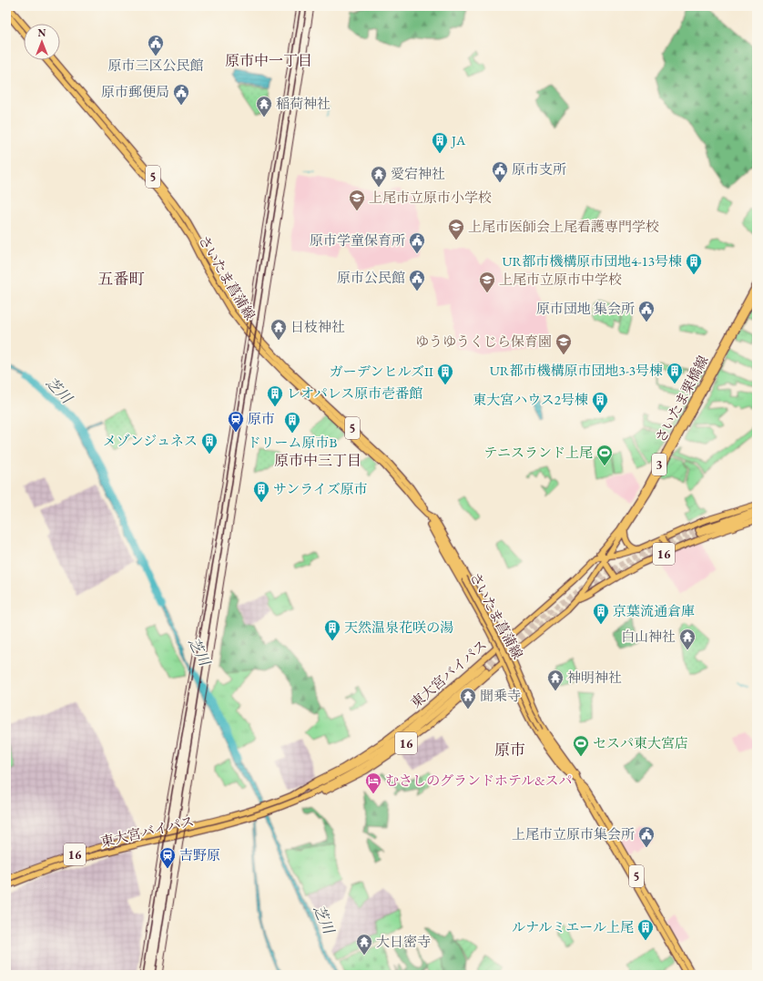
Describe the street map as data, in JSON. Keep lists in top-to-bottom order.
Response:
{
  "streets": {
    "main road": [
      "5",
      "さいたま菖蒲線",
      "さいたま栗橋線",
      "3",
      "16",
      "東大宮バイパス"
    ]
  },
  "crossings": [
    ["5", "さいたま菖蒲線"],
    ["5", "東大宮バイパス"],
    ["さいたま栗橋線", "16"],
    ["さいたま栗橋線", "東大宮バイパス"],
    ["16", "東大宮バイパス"]
  ],
  "districts": [
    "原市中一丁目",
    "五番町",
    "原市中三丁目",
    "原市"
  ],
  "water": ["芝川"],
  "places": {
    "public building": [
      "原市三区公民館",
      "原市郵便局",
      "原市支所",
      "原市学童保育所",
      "原市公民館",
      "原市団地 集会所",
      "上尾市立原市集会所"
    ],
    "temple": [
      "稲荷神社",
      "愛宕神社",
      "日枝神社",
      "白山神社",
      "神明神社",
      "聞乗寺",
      "大日密寺"
    ],
    "building": [
      "JA",
      "UR都市機構原市団地4-13号棟",
      "UR都市機構原市団地3-3号棟",
      "ガーデンヒルズⅡ",
      "レオパレス原市壱番館",
      "東大宮ハウス2号棟",
      "ドリーム原市B",
      "メゾンジュネス",
      "サンライズ原市",
      "京葉流通倉庫",
      "天然温泉花咲の湯",
      "ルナルミエール上尾"
    ],
    "school or university": [
      "上尾市立原市小学校",
      "上尾市医師会上尾看護専門学校",
      "上尾市立原市中学校",
      "ゆうゆうくじら保育園"
    ],
    "station": ["原市", "吉野原"],
    "sports": ["テニスランド上尾", "セスパ東大宮店"],
    "hotel": ["むさしのグランドホテル&スパ"]
  },
  "north": "top"
}
